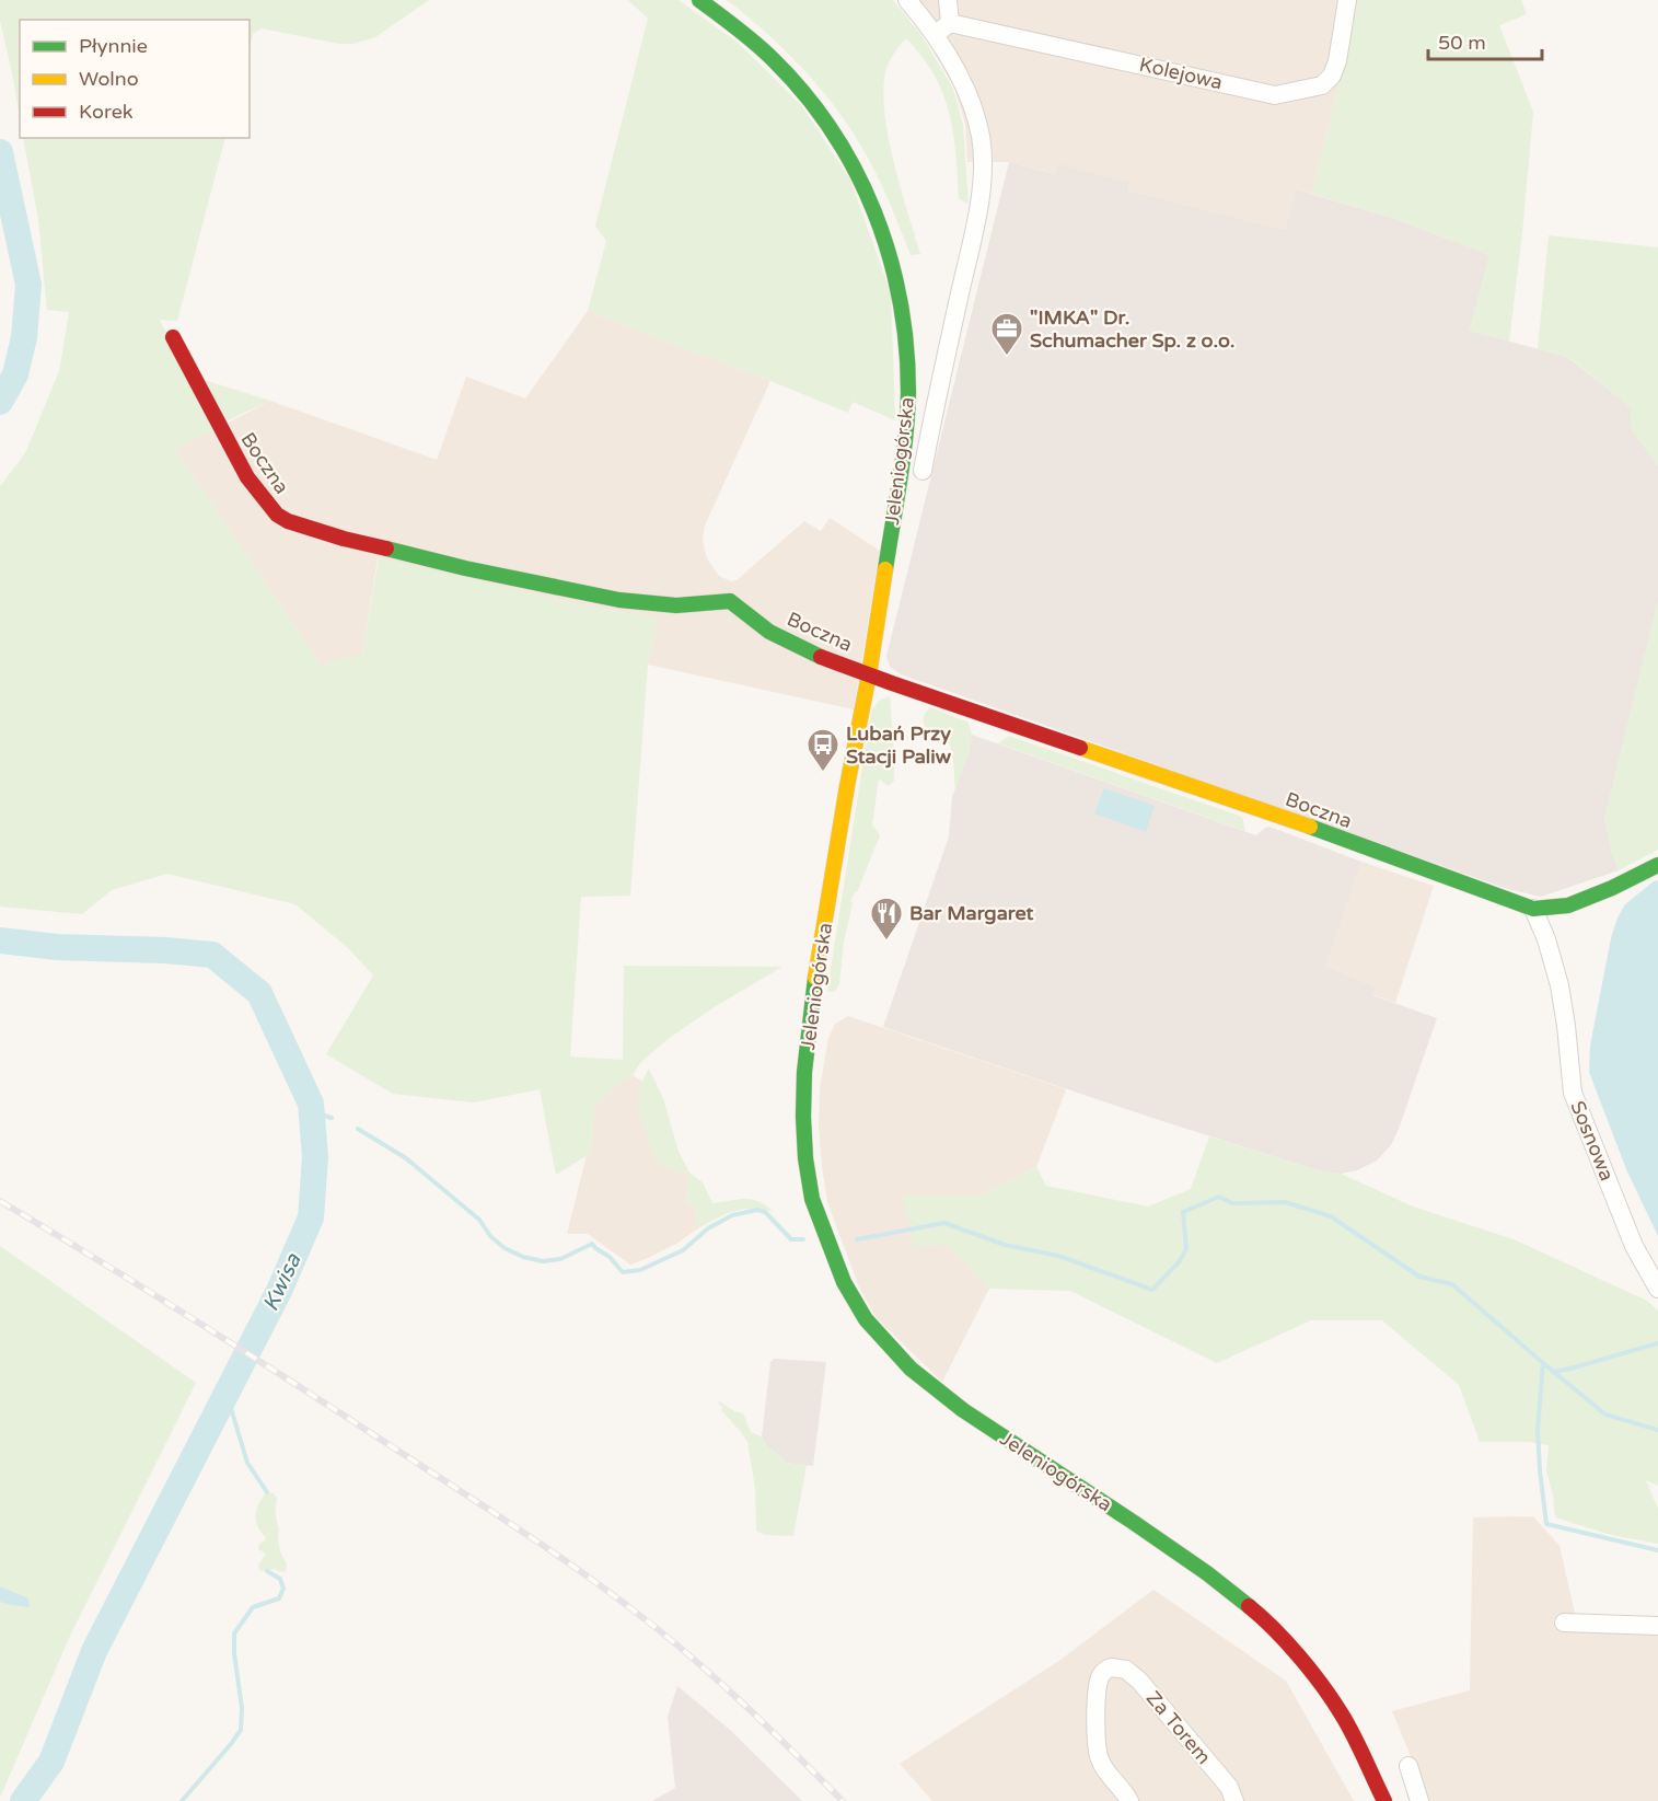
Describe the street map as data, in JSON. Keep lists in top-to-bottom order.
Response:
{
  "streets": {
    "main road": ["Jeleniogórska", "Boczna"],
    "street": ["Kolejowa", "Sosnowa", "Za Torem"]
  },
  "crossings": [
    ["Jeleniogórska", "Boczna"],
    ["Boczna", "Sosnowa"]
  ],
  "water": ["Kwisa"],
  "places": {
    "office": ["\"IMKA\" Dr. Schumacher Sp. z o.o."],
    "bus stop": ["Lubań Przy Stacji Paliw"],
    "restaurant": ["Bar Margaret"]
  },
  "legend": ["Płynnie", "Wolno", "Korek"],
  "scale_bar": "50 m"
}
